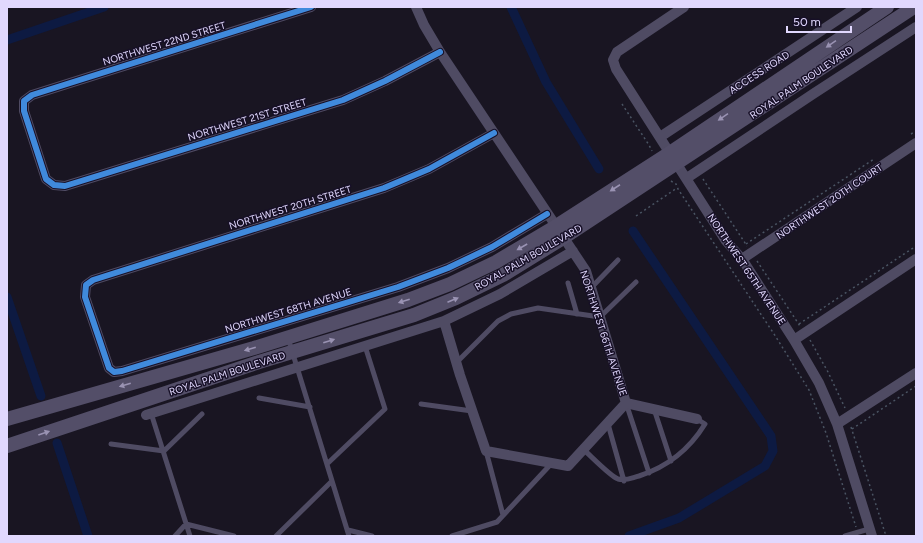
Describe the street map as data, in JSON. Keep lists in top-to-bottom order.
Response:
{
  "streets": {
    "main road": ["ROYAL PALM BOULEVARD"],
    "street": [
      "NORTHWEST 22ND STREET",
      "ACCESS ROAD",
      "NORTHWEST 21ST STREET",
      "NORTHWEST 20TH COURT",
      "NORTHWEST 20TH STREET",
      "NORTHWEST 65TH AVENUE",
      "NORTHWEST 68TH AVENUE",
      "NORTHWEST 66TH AVENUE"
    ]
  },
  "crossings": [
    ["NORTHWEST 22ND STREET", "NORTHWEST 21ST STREET"],
    ["ACCESS ROAD", "NORTHWEST 65TH AVENUE"],
    ["ROYAL PALM BOULEVARD", "NORTHWEST 65TH AVENUE"],
    ["ROYAL PALM BOULEVARD", "NORTHWEST 66TH AVENUE"],
    ["NORTHWEST 21ST STREET", "NORTHWEST 66TH AVENUE"],
    ["NORTHWEST 20TH COURT", "NORTHWEST 65TH AVENUE"],
    ["NORTHWEST 20TH STREET", "NORTHWEST 68TH AVENUE"],
    ["NORTHWEST 20TH STREET", "NORTHWEST 66TH AVENUE"],
    ["NORTHWEST 68TH AVENUE", "NORTHWEST 66TH AVENUE"]
  ],
  "scale_bar": "50 m"
}
